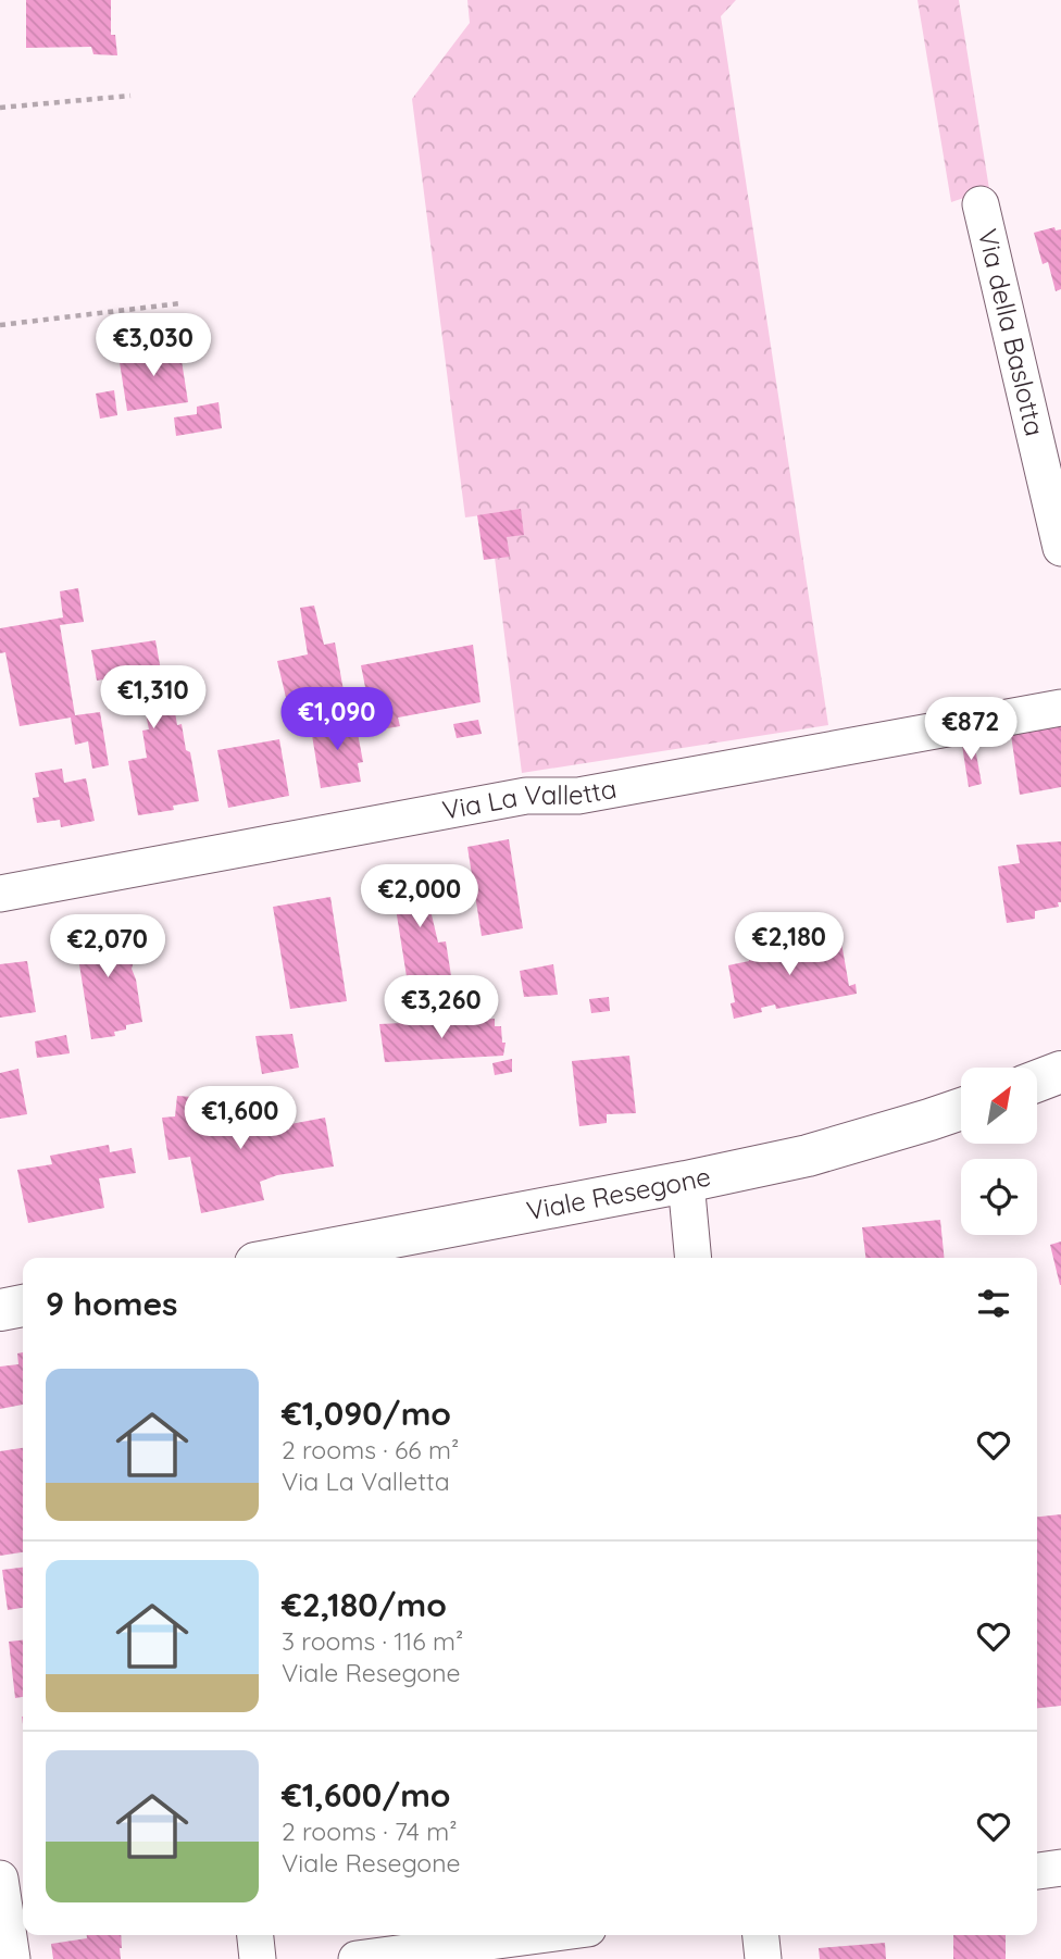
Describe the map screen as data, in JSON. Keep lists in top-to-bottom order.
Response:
{
  "streets": {
    "street": ["Via della Baslotta", "Via La Valletta", "Viale Resegone"]
  },
  "north": "top right",
  "page": {
    "price": [
      "€3,030",
      "€1,310",
      "€1,090",
      "€872",
      "€2,000",
      "€2,180",
      "€2,070",
      "€3,260",
      "€1,600"
    ],
    "heading": "9 homes",
    "list": [
      {
        "name": "€1,090/mo",
        "note": "2 rooms · 66 m² · Via La Valletta"
      },
      {
        "name": "€2,180/mo",
        "note": "3 rooms · 116 m² · Viale Resegone"
      },
      {
        "name": "€1,600/mo",
        "note": "2 rooms · 74 m² · Viale Resegone"
      }
    ]
  }
}
